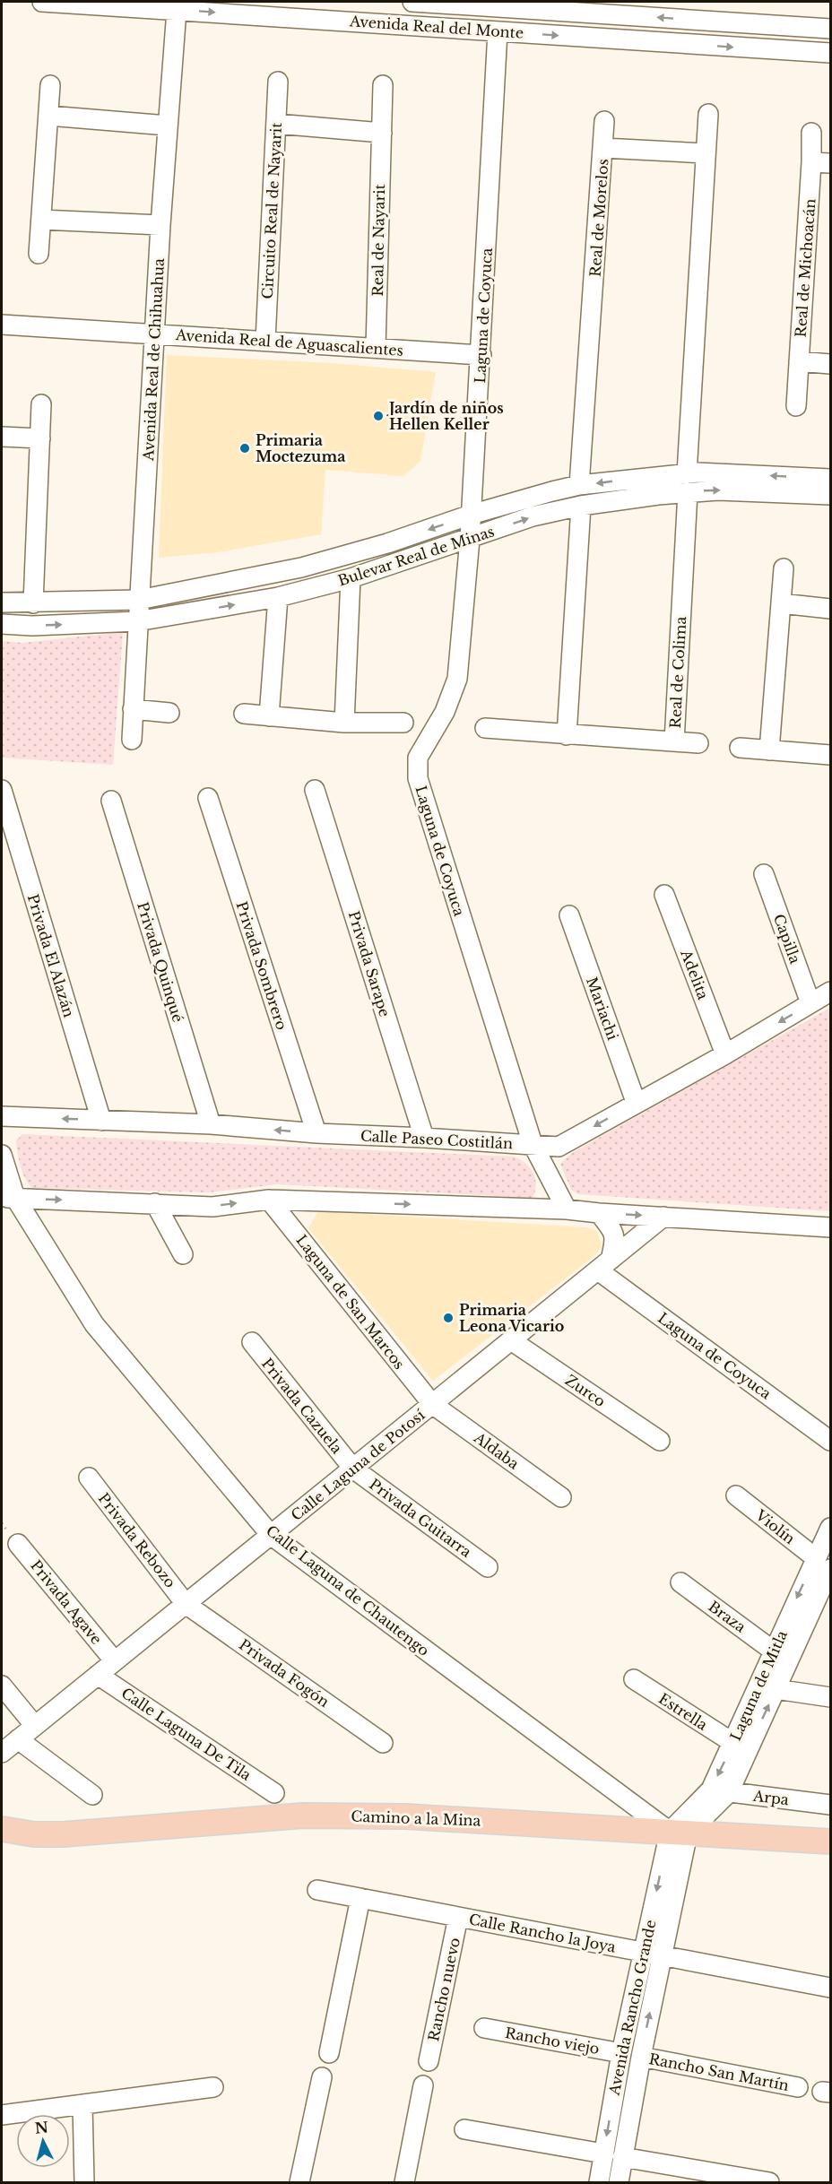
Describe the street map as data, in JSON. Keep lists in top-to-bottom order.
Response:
{
  "streets": {
    "main road": ["Camino a la Mina"],
    "street": [
      "Avenida Real del Monte",
      "Circuito Real de Nayarit",
      "Real de Morelos",
      "Real de Nayarit",
      "Real de Michoacán",
      "Laguna de Coyuca",
      "Avenida Real de Aguascalientes",
      "Avenida Real de Chihuahua",
      "Bulevar Real de Minas",
      "Real de Colima",
      "Capilla",
      "Privada El Alazán",
      "Privada Quinqué",
      "Privada Sarape",
      "Privada Sombrero",
      "Adelita",
      "Mariachi",
      "Calle Paseo Costitlán",
      "Laguna de San Marcos",
      "Zurco",
      "Privada Cazuela",
      "Aldaba",
      "Calle Laguna de Potosí",
      "Privada Guitarra",
      "Violín",
      "Privada Rebozo",
      "Calle Laguna de Chautengo",
      "Privada Agave",
      "Braza",
      "Privada Fogón",
      "Laguna de Mitla",
      "Estrella",
      "Calle Laguna De Tila",
      "Arpa",
      "Calle Rancho la Joya",
      "Rancho nuevo",
      "Avenida Rancho Grande",
      "Rancho viejo",
      "Rancho San Martín"
    ]
  },
  "crossings": [
    ["Avenida Real del Monte", "Laguna de Coyuca"],
    ["Avenida Real del Monte", "Avenida Real de Chihuahua"],
    ["Circuito Real de Nayarit", "Avenida Real de Aguascalientes"],
    ["Real de Morelos", "Bulevar Real de Minas"],
    ["Real de Nayarit", "Avenida Real de Aguascalientes"],
    ["Laguna de Coyuca", "Avenida Real de Aguascalientes"],
    ["Laguna de Coyuca", "Bulevar Real de Minas"],
    ["Laguna de Coyuca", "Calle Paseo Costitlán"],
    ["Laguna de Coyuca", "Calle Laguna de Potosí"],
    ["Avenida Real de Aguascalientes", "Avenida Real de Chihuahua"],
    ["Avenida Real de Chihuahua", "Bulevar Real de Minas"],
    ["Bulevar Real de Minas", "Real de Colima"],
    ["Capilla", "Calle Paseo Costitlán"],
    ["Privada El Alazán", "Calle Paseo Costitlán"],
    ["Privada Quinqué", "Calle Paseo Costitlán"],
    ["Privada Sarape", "Calle Paseo Costitlán"],
    ["Privada Sombrero", "Calle Paseo Costitlán"],
    ["Adelita", "Calle Paseo Costitlán"],
    ["Mariachi", "Calle Paseo Costitlán"],
    ["Laguna de San Marcos", "Aldaba"],
    ["Laguna de San Marcos", "Calle Laguna de Potosí"],
    ["Zurco", "Calle Laguna de Potosí"],
    ["Privada Cazuela", "Calle Laguna de Potosí"],
    ["Privada Cazuela", "Privada Guitarra"],
    ["Aldaba", "Calle Laguna de Potosí"],
    ["Calle Laguna de Potosí", "Privada Guitarra"],
    ["Calle Laguna de Potosí", "Privada Rebozo"],
    ["Calle Laguna de Potosí", "Calle Laguna de Chautengo"],
    ["Calle Laguna de Potosí", "Privada Agave"],
    ["Calle Laguna de Potosí", "Privada Fogón"],
    ["Calle Laguna de Potosí", "Calle Laguna De Tila"],
    ["Violín", "Laguna de Mitla"],
    ["Privada Rebozo", "Privada Fogón"],
    ["Calle Laguna de Chautengo", "Laguna de Mitla"],
    ["Calle Laguna de Chautengo", "Camino a la Mina"],
    ["Calle Laguna de Chautengo", "Avenida Rancho Grande"],
    ["Braza", "Laguna de Mitla"],
    ["Laguna de Mitla", "Estrella"],
    ["Laguna de Mitla", "Arpa"],
    ["Laguna de Mitla", "Camino a la Mina"],
    ["Laguna de Mitla", "Avenida Rancho Grande"],
    ["Camino a la Mina", "Avenida Rancho Grande"],
    ["Calle Rancho la Joya", "Rancho nuevo"],
    ["Calle Rancho la Joya", "Avenida Rancho Grande"],
    ["Avenida Rancho Grande", "Rancho viejo"],
    ["Avenida Rancho Grande", "Rancho San Martín"]
  ],
  "places": ["Jardín de niños Hellen Keller", "Primaria Moctezuma", "Primaria Leona Vicario"],
  "north": "top"
}
